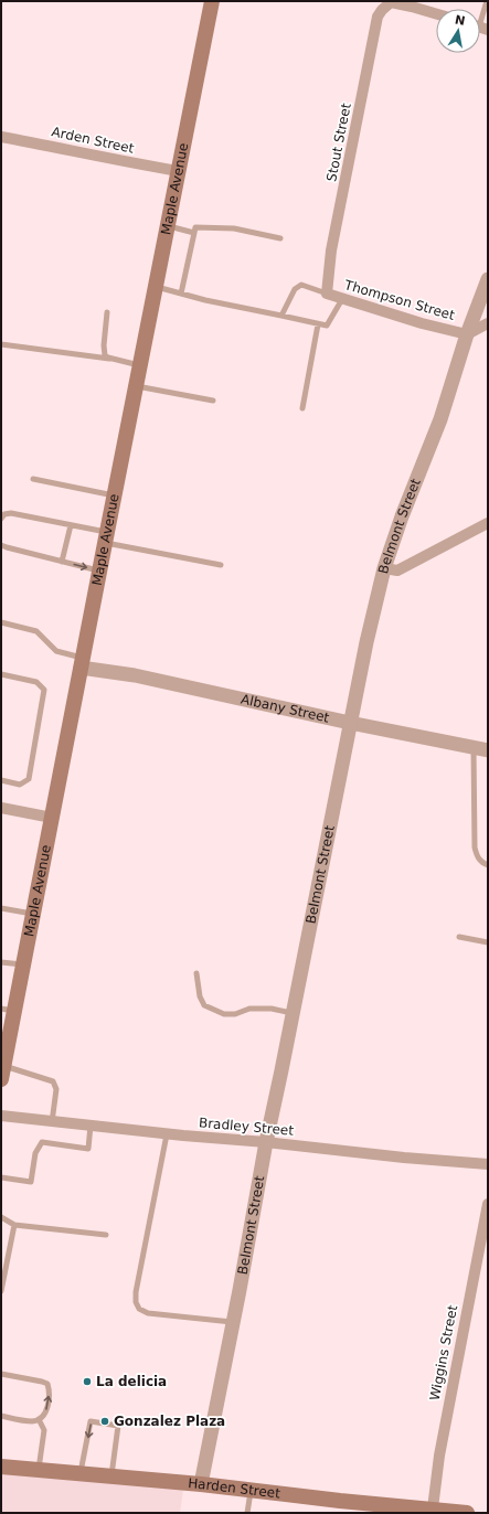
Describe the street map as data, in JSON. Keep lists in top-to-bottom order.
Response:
{
  "streets": {
    "main road": ["Maple Avenue", "Harden Street"],
    "street": [
      "Arden Street",
      "Stout Street",
      "Thompson Street",
      "Belmont Street",
      "Albany Street",
      "Bradley Street",
      "Wiggins Street"
    ]
  },
  "crossings": [
    ["Arden Street", "Maple Avenue"],
    ["Stout Street", "Thompson Street"],
    ["Maple Avenue", "Albany Street"],
    ["Thompson Street", "Belmont Street"],
    ["Belmont Street", "Albany Street"],
    ["Belmont Street", "Bradley Street"],
    ["Belmont Street", "Harden Street"],
    ["Wiggins Street", "Harden Street"]
  ],
  "places": ["La delicia", "Gonzalez Plaza"],
  "north": "top"
}
